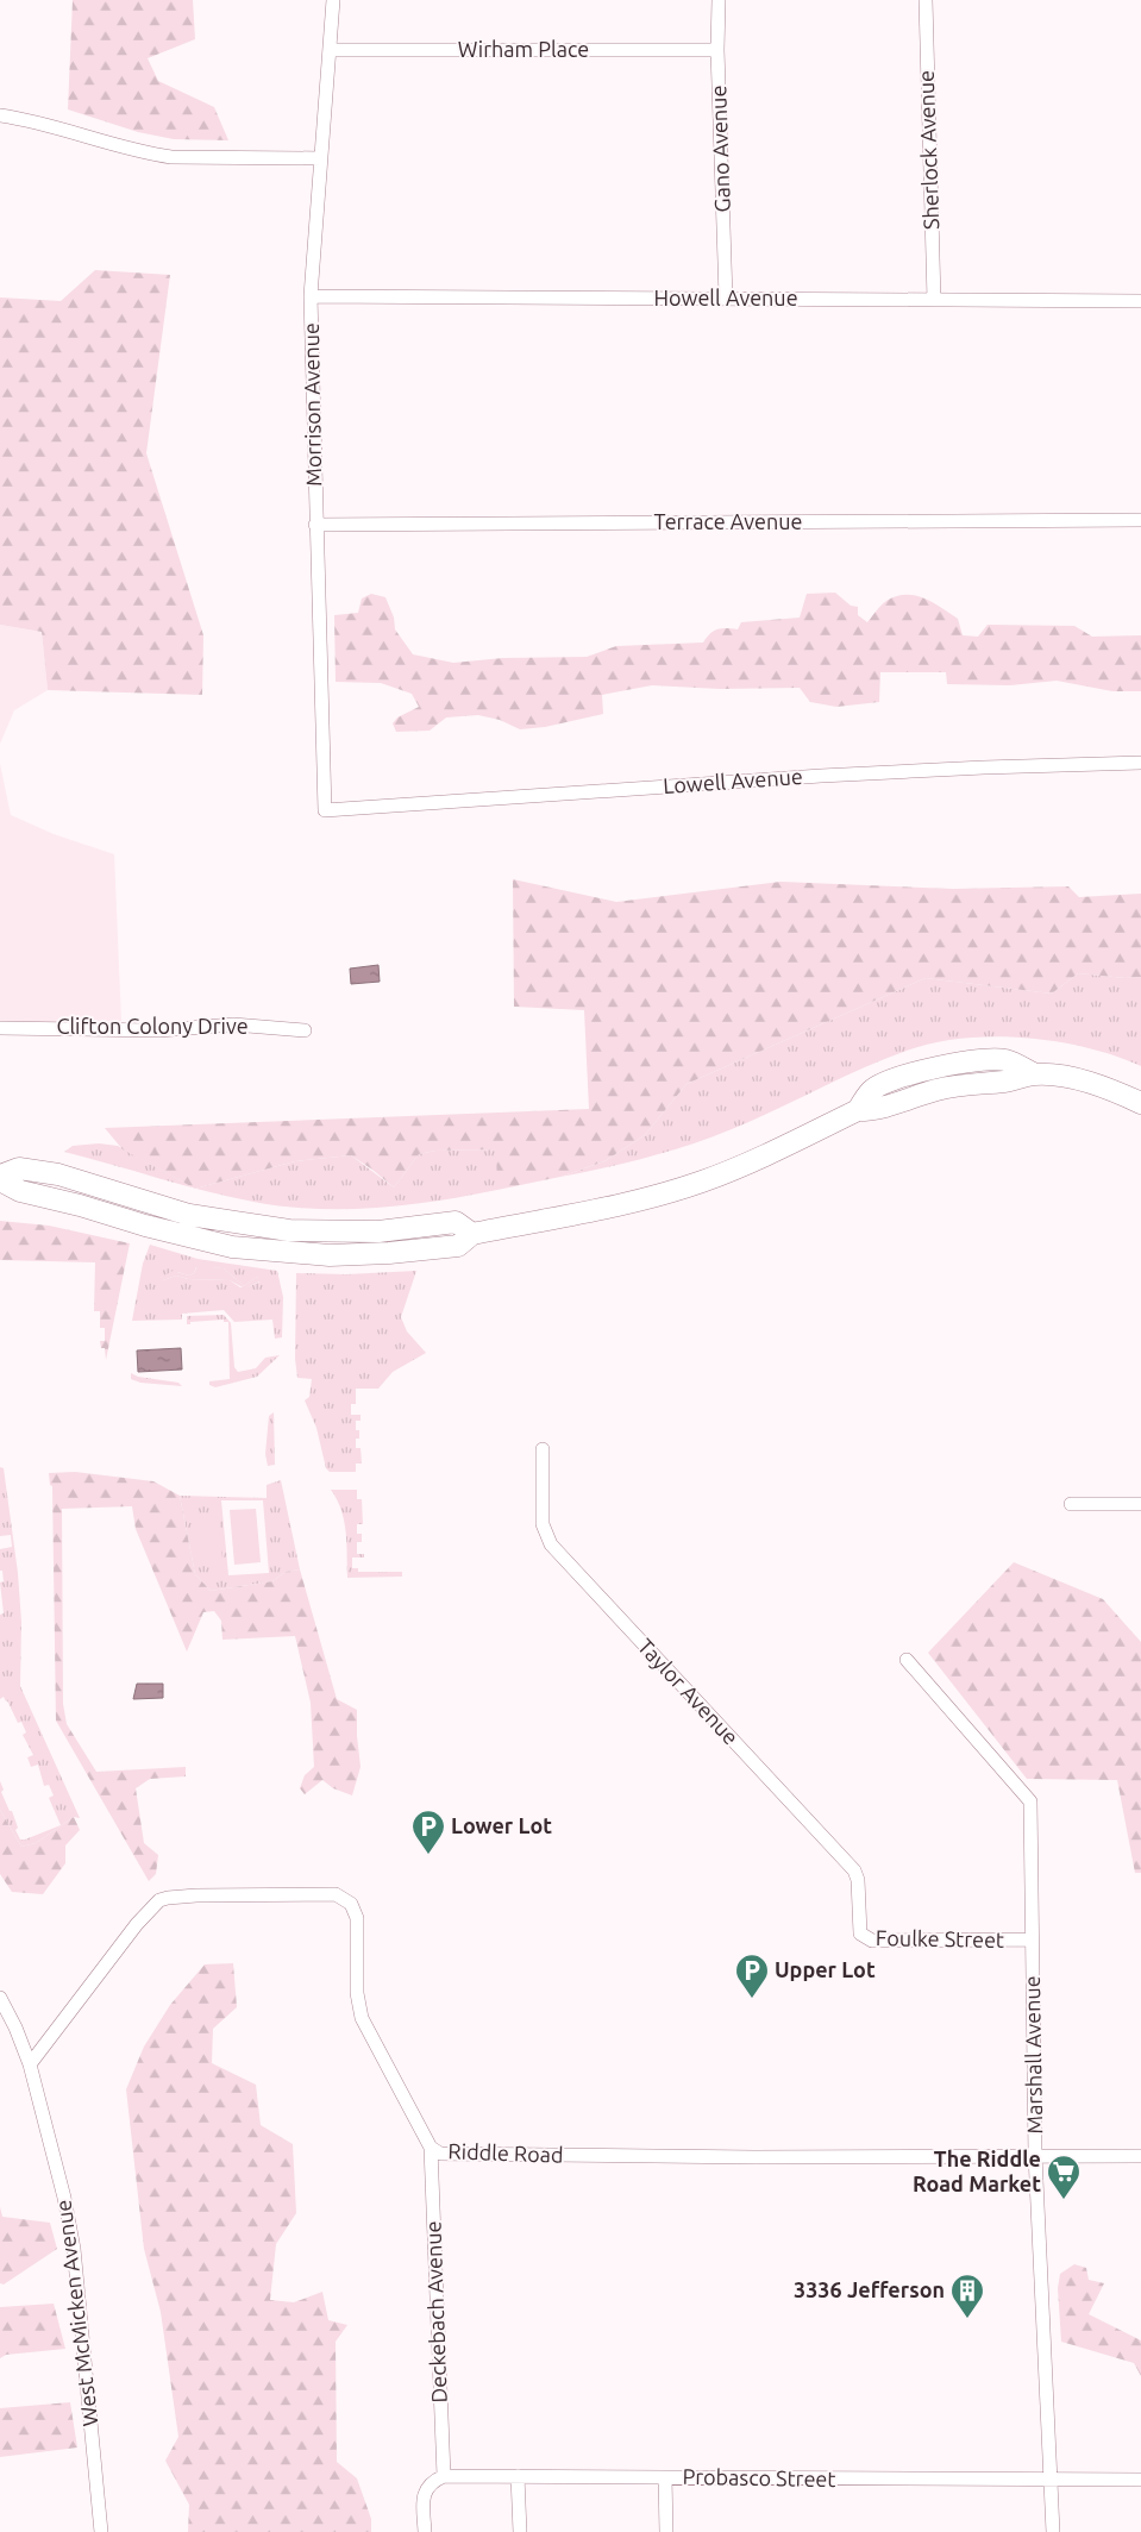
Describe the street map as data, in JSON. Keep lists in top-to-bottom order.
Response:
{
  "streets": {
    "street": [
      "Wirham Place",
      "Gano Avenue",
      "Sherlock Avenue",
      "Howell Avenue",
      "Morrison Avenue",
      "Terrace Avenue",
      "Lowell Avenue",
      "Clifton Colony Drive",
      "Taylor Avenue",
      "Foulke Street",
      "Marshall Avenue",
      "Riddle Road",
      "Deckebach Avenue",
      "West McMicken Avenue",
      "Probasco Street"
    ]
  },
  "crossings": [
    ["Wirham Place", "Gano Avenue"],
    ["Wirham Place", "Morrison Avenue"],
    ["Gano Avenue", "Howell Avenue"],
    ["Sherlock Avenue", "Howell Avenue"],
    ["Howell Avenue", "Morrison Avenue"],
    ["Morrison Avenue", "Terrace Avenue"],
    ["Morrison Avenue", "Lowell Avenue"],
    ["Taylor Avenue", "Foulke Street"],
    ["Foulke Street", "Marshall Avenue"],
    ["Marshall Avenue", "Riddle Road"],
    ["Marshall Avenue", "Probasco Street"],
    ["Riddle Road", "Deckebach Avenue"],
    ["Riddle Road", "West McMicken Avenue"],
    ["Deckebach Avenue", "Probasco Street"]
  ],
  "places": {
    "parking": ["Lower Lot", "Upper Lot"],
    "supermarket": ["The Riddle Road Market"],
    "building": ["3336 Jefferson"]
  }
}
